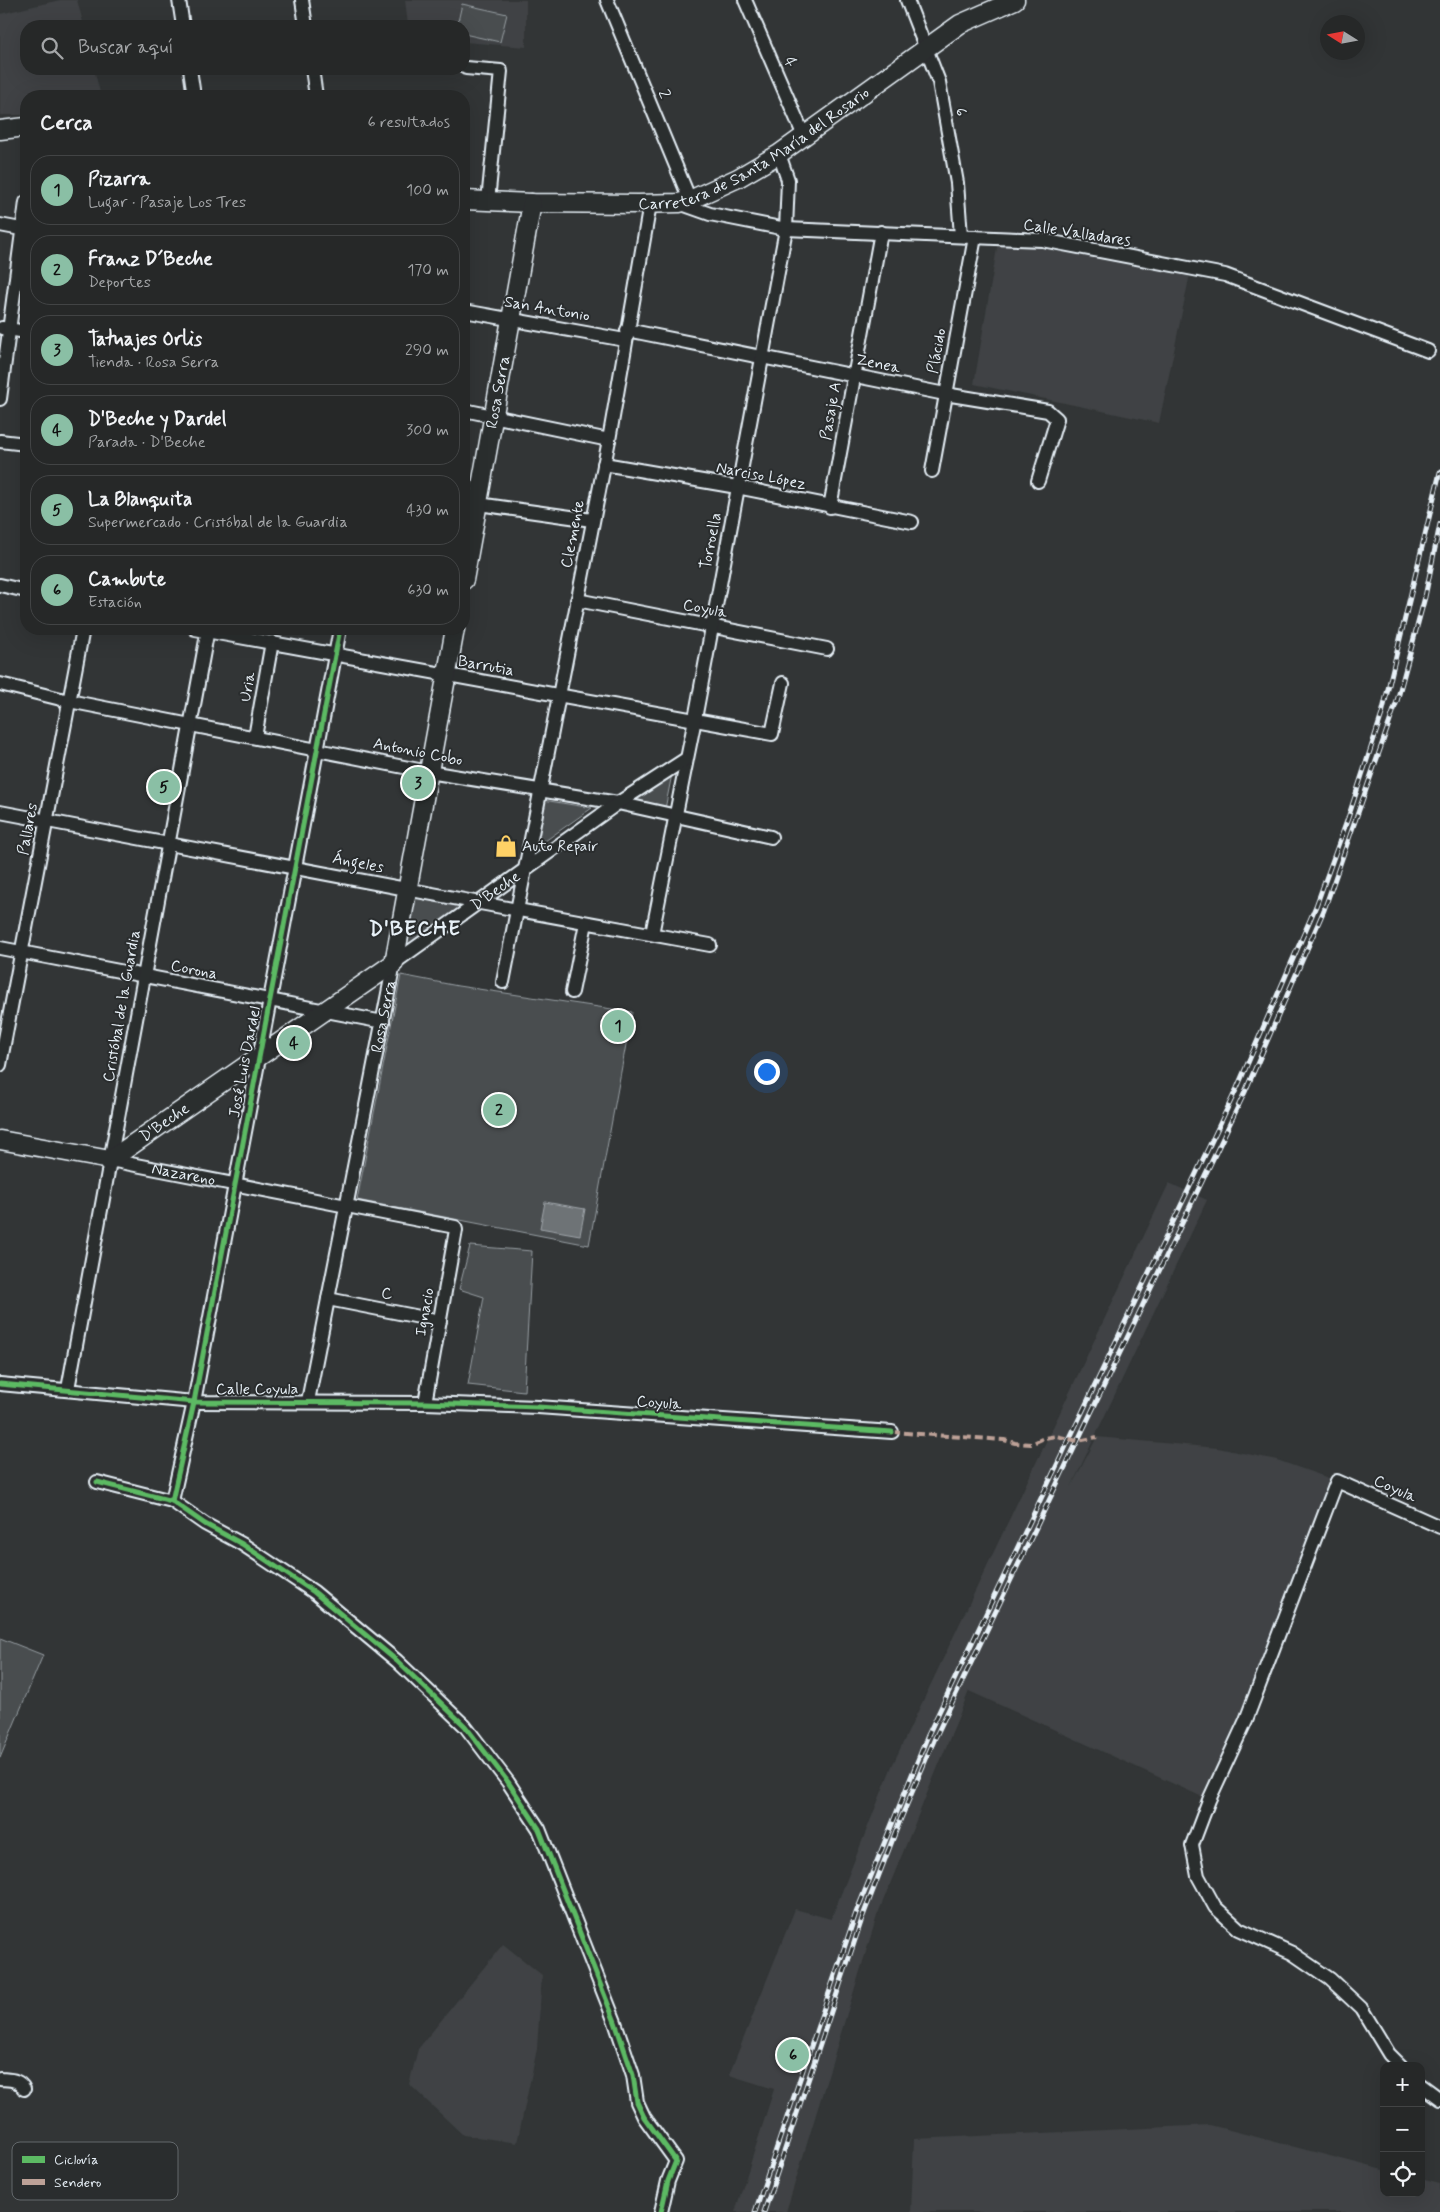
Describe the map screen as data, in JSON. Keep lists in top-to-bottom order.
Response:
{
  "streets": {
    "street": [
      "4",
      "2",
      "6",
      "Carretera de Santa María del Rosario",
      "Calle Valladares",
      "San Antonio",
      "Plácido",
      "Zenea",
      "Rosa Serra",
      "Pasaje A",
      "Narciso López",
      "Clemente",
      "Torroella",
      "Coyula",
      "Barrutia",
      "Uria",
      "Antonio Cobo",
      "Pallares",
      "Ángeles",
      "D'Beche",
      "Corona",
      "Cristóbal de la Guardia",
      "José Luis Dardel",
      "Nazareno",
      "C",
      "Ignacio",
      "Calle Coyula"
    ]
  },
  "crossings": [
    ["4", "Carretera de Santa María del Rosario"],
    ["2", "Carretera de Santa María del Rosario"],
    ["2", "Calle Valladares"],
    ["6", "Carretera de Santa María del Rosario"],
    ["6", "Calle Valladares"],
    ["Carretera de Santa María del Rosario", "Calle Valladares"],
    ["Carretera de Santa María del Rosario", "Rosa Serra"],
    ["Carretera de Santa María del Rosario", "Clemente"],
    ["Carretera de Santa María del Rosario", "Torroella"],
    ["Calle Valladares", "Plácido"],
    ["Calle Valladares", "Pasaje A"],
    ["Calle Valladares", "Torroella"],
    ["San Antonio", "Zenea"],
    ["San Antonio", "Rosa Serra"],
    ["San Antonio", "Clemente"],
    ["Plácido", "Zenea"],
    ["Zenea", "Pasaje A"],
    ["Zenea", "Clemente"],
    ["Zenea", "Torroella"],
    ["Rosa Serra", "Barrutia"],
    ["Rosa Serra", "Antonio Cobo"],
    ["Rosa Serra", "Ángeles"],
    ["Rosa Serra", "D'Beche"],
    ["Rosa Serra", "Corona"],
    ["Rosa Serra", "Nazareno"],
    ["Rosa Serra", "C"],
    ["Rosa Serra", "Calle Coyula"],
    ["Pasaje A", "Narciso López"],
    ["Narciso López", "Clemente"],
    ["Narciso López", "Torroella"],
    ["Clemente", "Coyula"],
    ["Clemente", "Barrutia"],
    ["Clemente", "Antonio Cobo"],
    ["Clemente", "Ángeles"],
    ["Clemente", "D'Beche"],
    ["Torroella", "Coyula"],
    ["Torroella", "Barrutia"],
    ["Torroella", "Antonio Cobo"],
    ["Torroella", "Ángeles"],
    ["Torroella", "D'Beche"],
    ["Coyula", "Ignacio"],
    ["Coyula", "Calle Coyula"],
    ["Barrutia", "Uria"],
    ["Barrutia", "José Luis Dardel"],
    ["Uria", "Antonio Cobo"],
    ["Antonio Cobo", "Pallares"],
    ["Antonio Cobo", "D'Beche"],
    ["Antonio Cobo", "Cristóbal de la Guardia"],
    ["Antonio Cobo", "José Luis Dardel"],
    ["Pallares", "Ángeles"],
    ["Pallares", "Corona"],
    ["Ángeles", "D'Beche"],
    ["Ángeles", "Cristóbal de la Guardia"],
    ["Ángeles", "José Luis Dardel"],
    ["D'Beche", "Corona"],
    ["D'Beche", "Cristóbal de la Guardia"],
    ["D'Beche", "José Luis Dardel"],
    ["D'Beche", "Nazareno"],
    ["Corona", "Cristóbal de la Guardia"],
    ["Corona", "José Luis Dardel"],
    ["Cristóbal de la Guardia", "Nazareno"],
    ["Cristóbal de la Guardia", "Calle Coyula"],
    ["José Luis Dardel", "Nazareno"],
    ["José Luis Dardel", "Calle Coyula"],
    ["Nazareno", "Ignacio"],
    ["C", "Ignacio"],
    ["Ignacio", "Calle Coyula"]
  ],
  "districts": ["D'BECHE"],
  "places": {
    "shop": ["Auto Repair"]
  },
  "legend": ["Ciclovía", "Sendero"],
  "north": "left",
  "page": {
    "search": "Buscar aquí",
    "heading": ["Cerca", "6 resultados"],
    "list": [
      {
        "mark": "1",
        "name": "Pizarra",
        "note": "Lugar · Pasaje Los Tres",
        "value": "100 m"
      },
      {
        "mark": "2",
        "name": "Franz D´Beche",
        "note": "Deportes",
        "value": "170 m"
      },
      {
        "mark": "3",
        "name": "Tatuajes Orlis",
        "note": "Tienda · Rosa Serra",
        "value": "290 m"
      },
      {
        "mark": "4",
        "name": "D'Beche y Dardel",
        "note": "Parada · D'Beche",
        "value": "300 m"
      },
      {
        "mark": "5",
        "name": "La Blanquita",
        "note": "Supermercado · Cristóbal de la Guardia",
        "value": "430 m"
      },
      {
        "mark": "6",
        "name": "Cambute",
        "note": "Estación",
        "value": "630 m"
      }
    ],
    "pins": [
      "3",
      "5",
      "1",
      "4",
      "2",
      "6"
    ],
    "map_buttons": ["+", "−"]
  }
}
